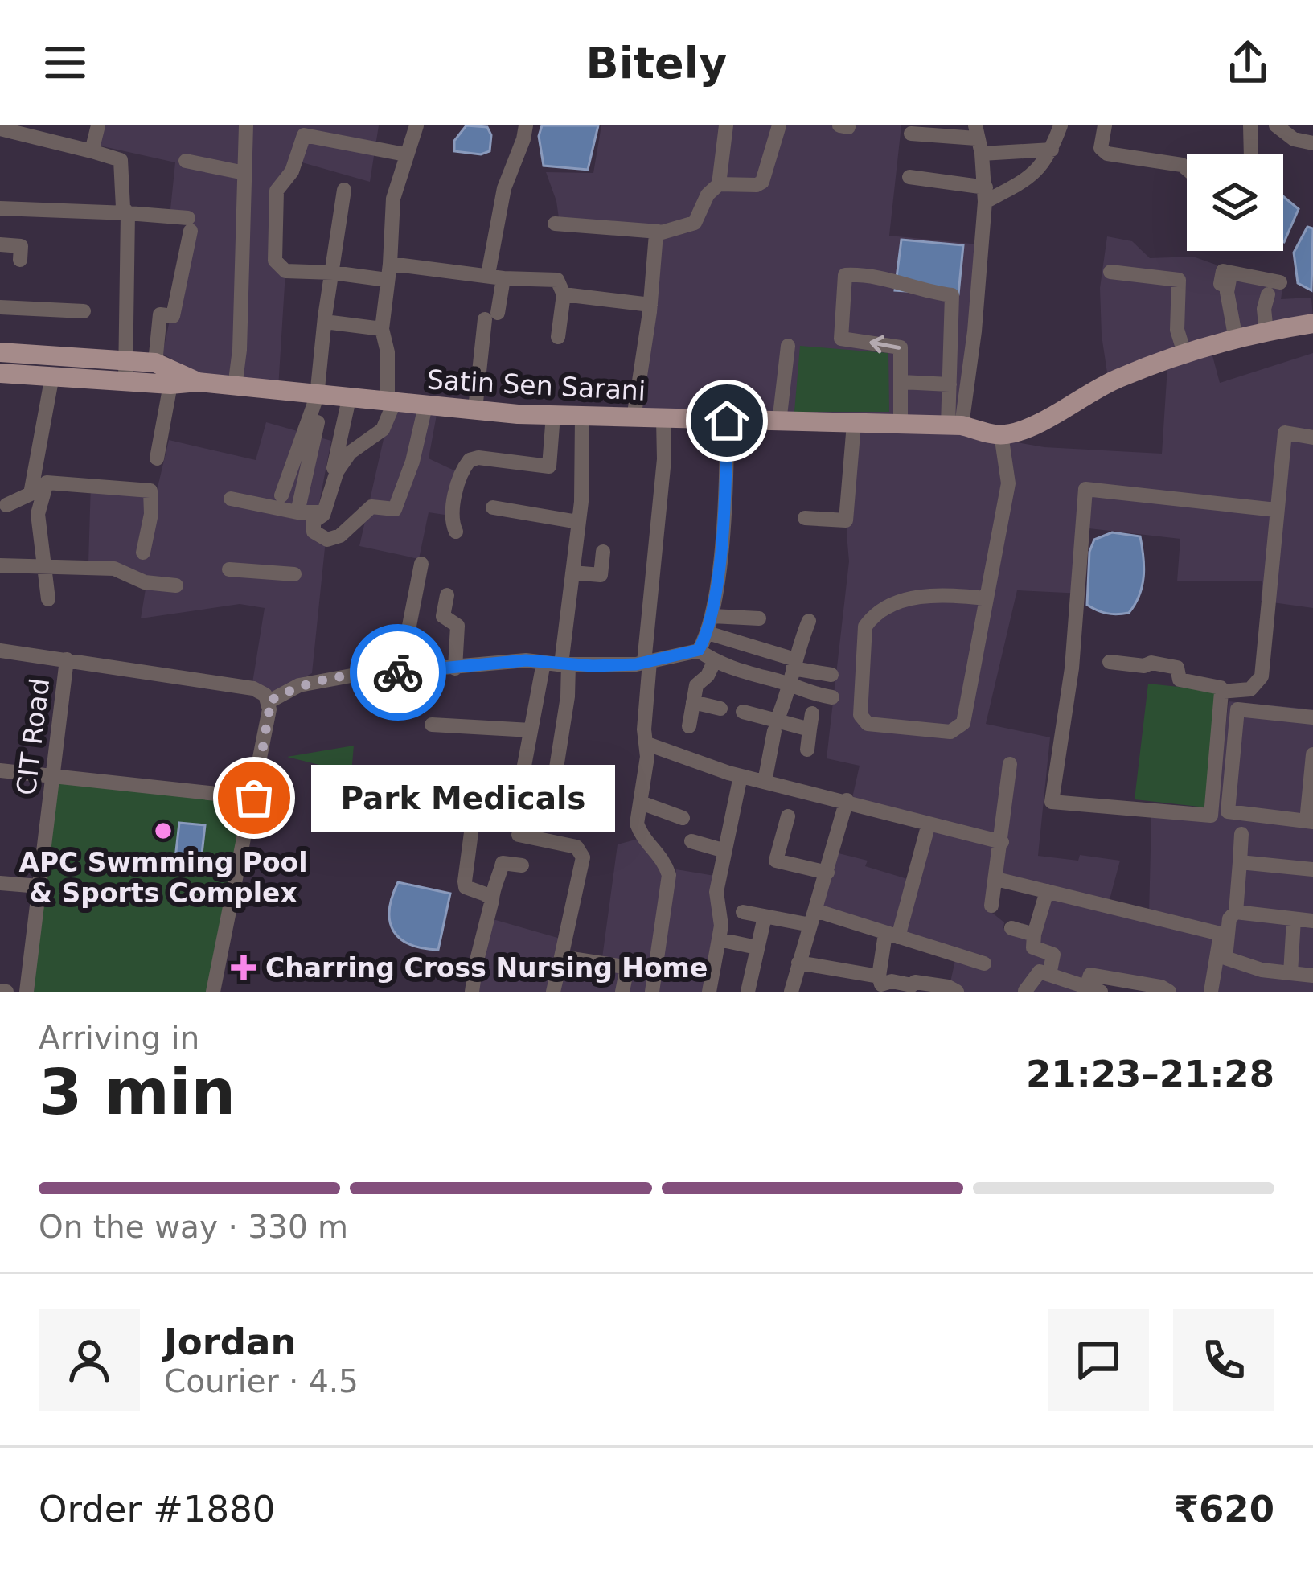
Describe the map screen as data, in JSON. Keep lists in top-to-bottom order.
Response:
{
  "streets": {
    "main road": ["Satin Sen Sarani"],
    "street": ["CIT Road"]
  },
  "places": {
    "other": ["Park Medicals", "APC Swmming Pool & Sports Complex"],
    "health": ["Charring Cross Nursing Home"]
  },
  "page": {
    "header": "Bitely",
    "bubble": "Park Medicals",
    "heading": ["3 min", "Arriving in", "21:23–21:28"],
    "panel": [
      "Jordan",
      "Courier · 4.5",
      "Order #1880",
      "₹620"
    ],
    "bar": "On the way · 330 m"
  }
}
